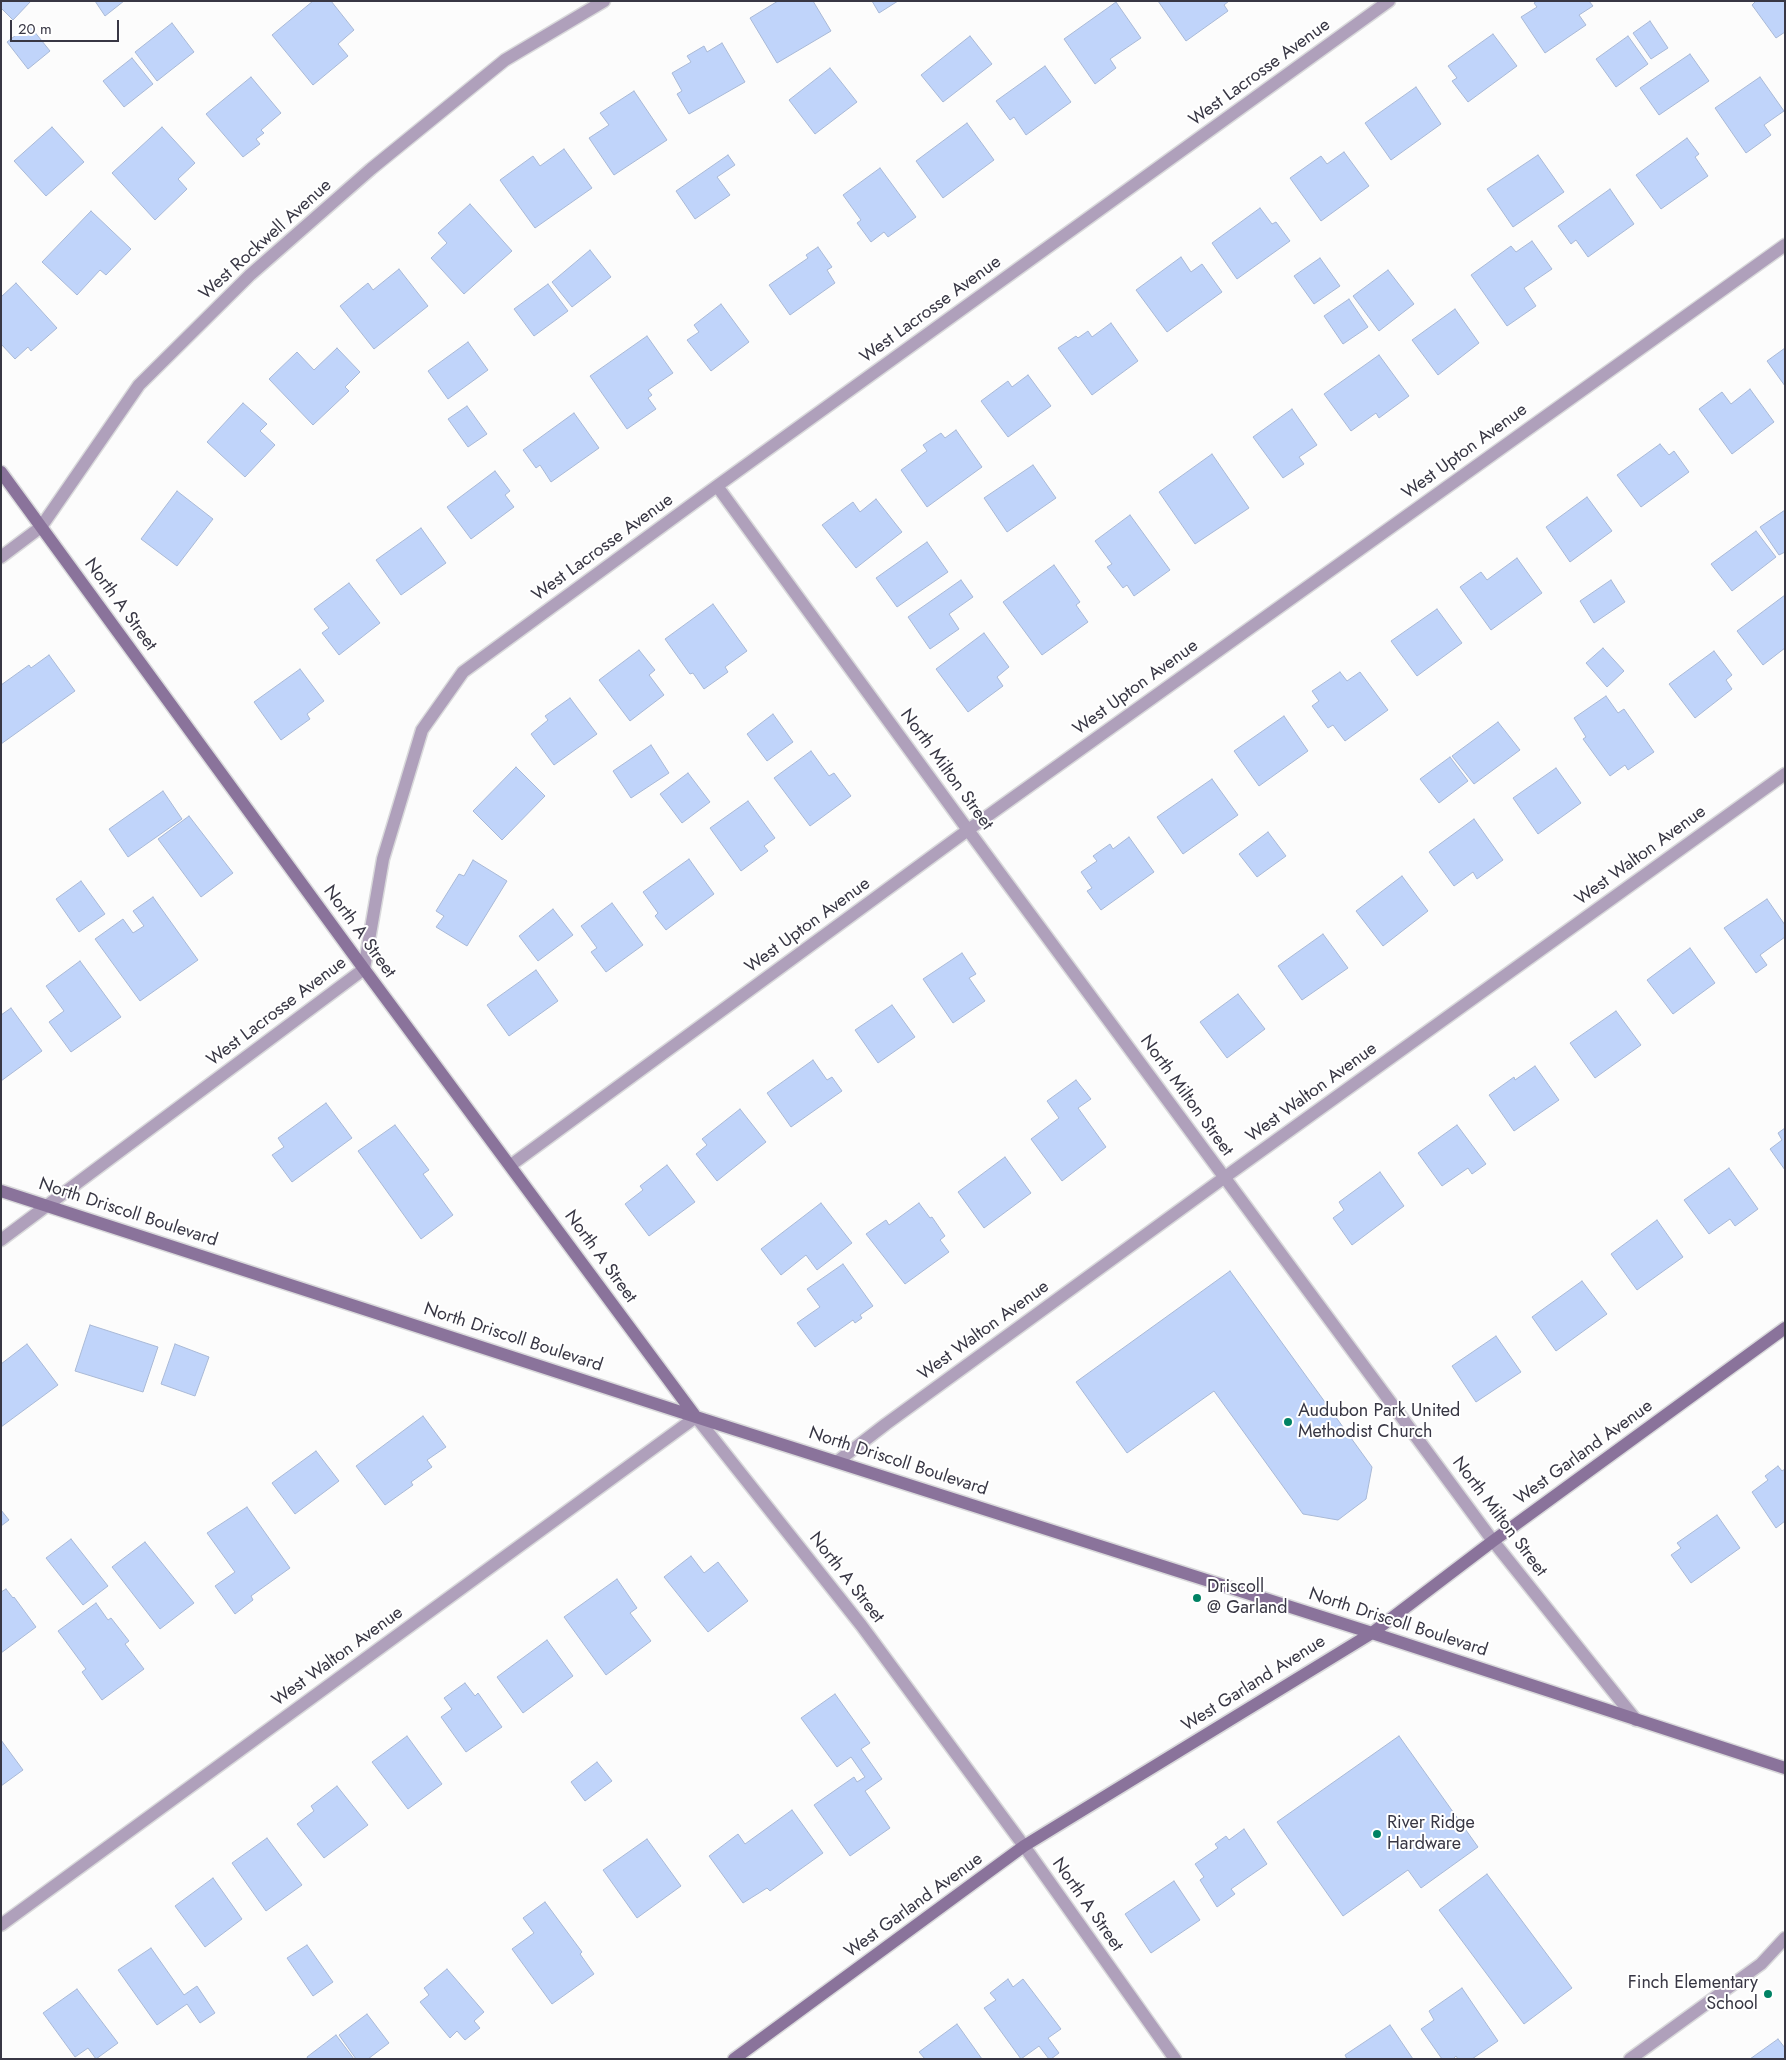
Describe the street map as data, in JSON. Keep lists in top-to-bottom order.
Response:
{
  "streets": {
    "street": [
      "West Lacrosse Avenue",
      "West Rockwell Avenue",
      "West Upton Avenue",
      "North A Street",
      "North Milton Street",
      "West Walton Avenue",
      "North Driscoll Boulevard",
      "West Garland Avenue"
    ]
  },
  "crossings": [
    ["West Lacrosse Avenue", "North A Street"],
    ["West Lacrosse Avenue", "North Milton Street"],
    ["West Lacrosse Avenue", "North Driscoll Boulevard"],
    ["West Rockwell Avenue", "North A Street"],
    ["West Upton Avenue", "North A Street"],
    ["West Upton Avenue", "North Milton Street"],
    ["North A Street", "West Walton Avenue"],
    ["North A Street", "North Driscoll Boulevard"],
    ["North A Street", "West Garland Avenue"],
    ["North Milton Street", "West Walton Avenue"],
    ["North Milton Street", "North Driscoll Boulevard"],
    ["North Milton Street", "West Garland Avenue"],
    ["West Walton Avenue", "North Driscoll Boulevard"],
    ["North Driscoll Boulevard", "West Garland Avenue"]
  ],
  "places": [
    "Audubon Park United Methodist Church",
    "Driscoll @ Garland",
    "River Ridge Hardware",
    "Finch Elementary School"
  ],
  "scale_bar": "20 m"
}
